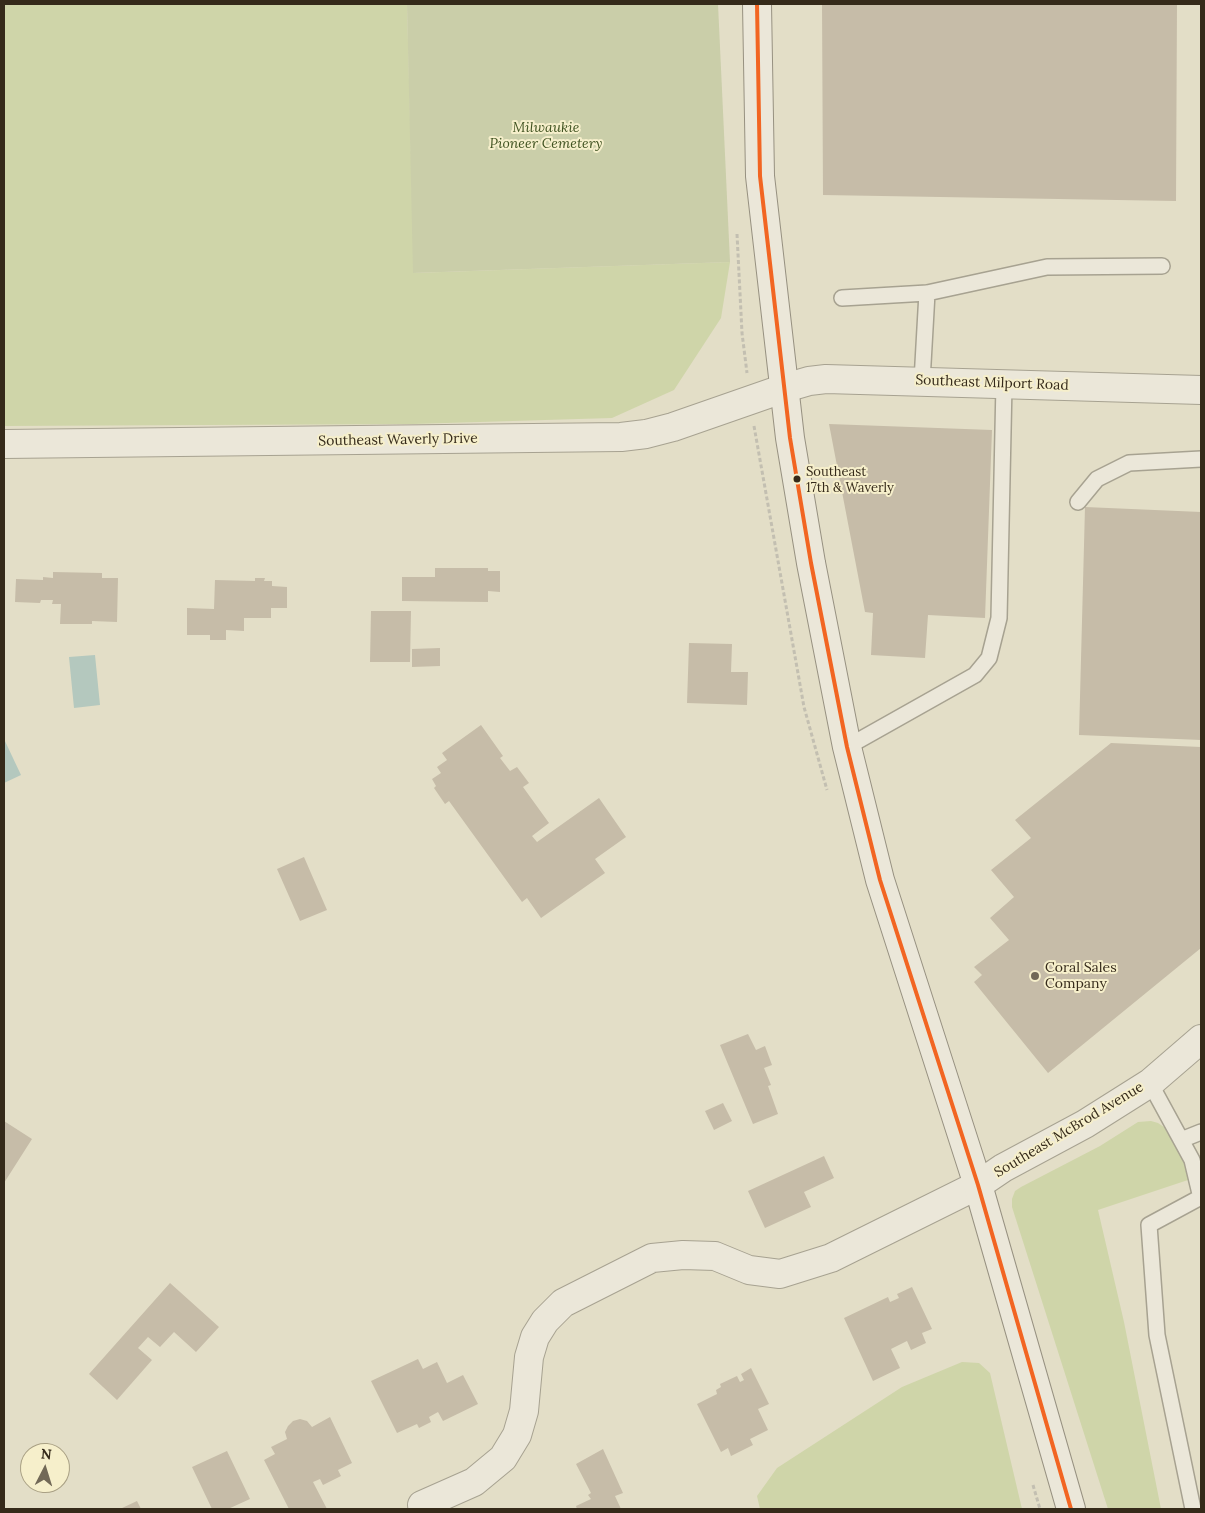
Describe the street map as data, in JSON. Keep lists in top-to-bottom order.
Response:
{
  "streets": {
    "street": ["Southeast Milport Road", "Southeast Waverly Drive", "Southeast McBrod Avenue"]
  },
  "crossings": [
    ["Southeast Milport Road", "Southeast Waverly Drive"]
  ],
  "parks": ["Milwaukie Pioneer Cemetery"],
  "places": ["Southeast 17th & Waverly", "Coral Sales Company"],
  "north": "top"
}
